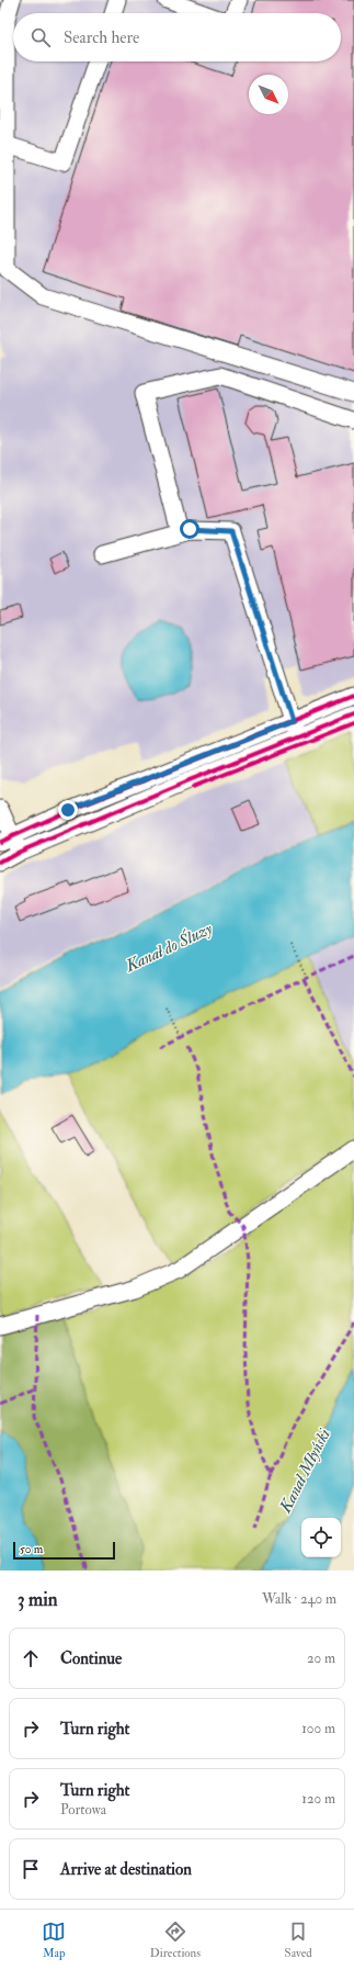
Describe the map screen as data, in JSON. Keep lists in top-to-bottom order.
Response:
{
  "water": ["Kanał do Śluzy", "Kanał Młyński"],
  "scale_bar": "50 m",
  "north": "bottom right",
  "page": {
    "search": "Search here",
    "scale": "50 m",
    "heading": ["3 min", "Walk · 240 m"],
    "list": [
      ["Continue", "20 m"],
      ["Turn right", "100 m"],
      ["Turn right", "Portowa", "120 m"],
      "Arrive at destination"
    ],
    "nav": ["Map", "Directions", "Saved"]
  }
}
